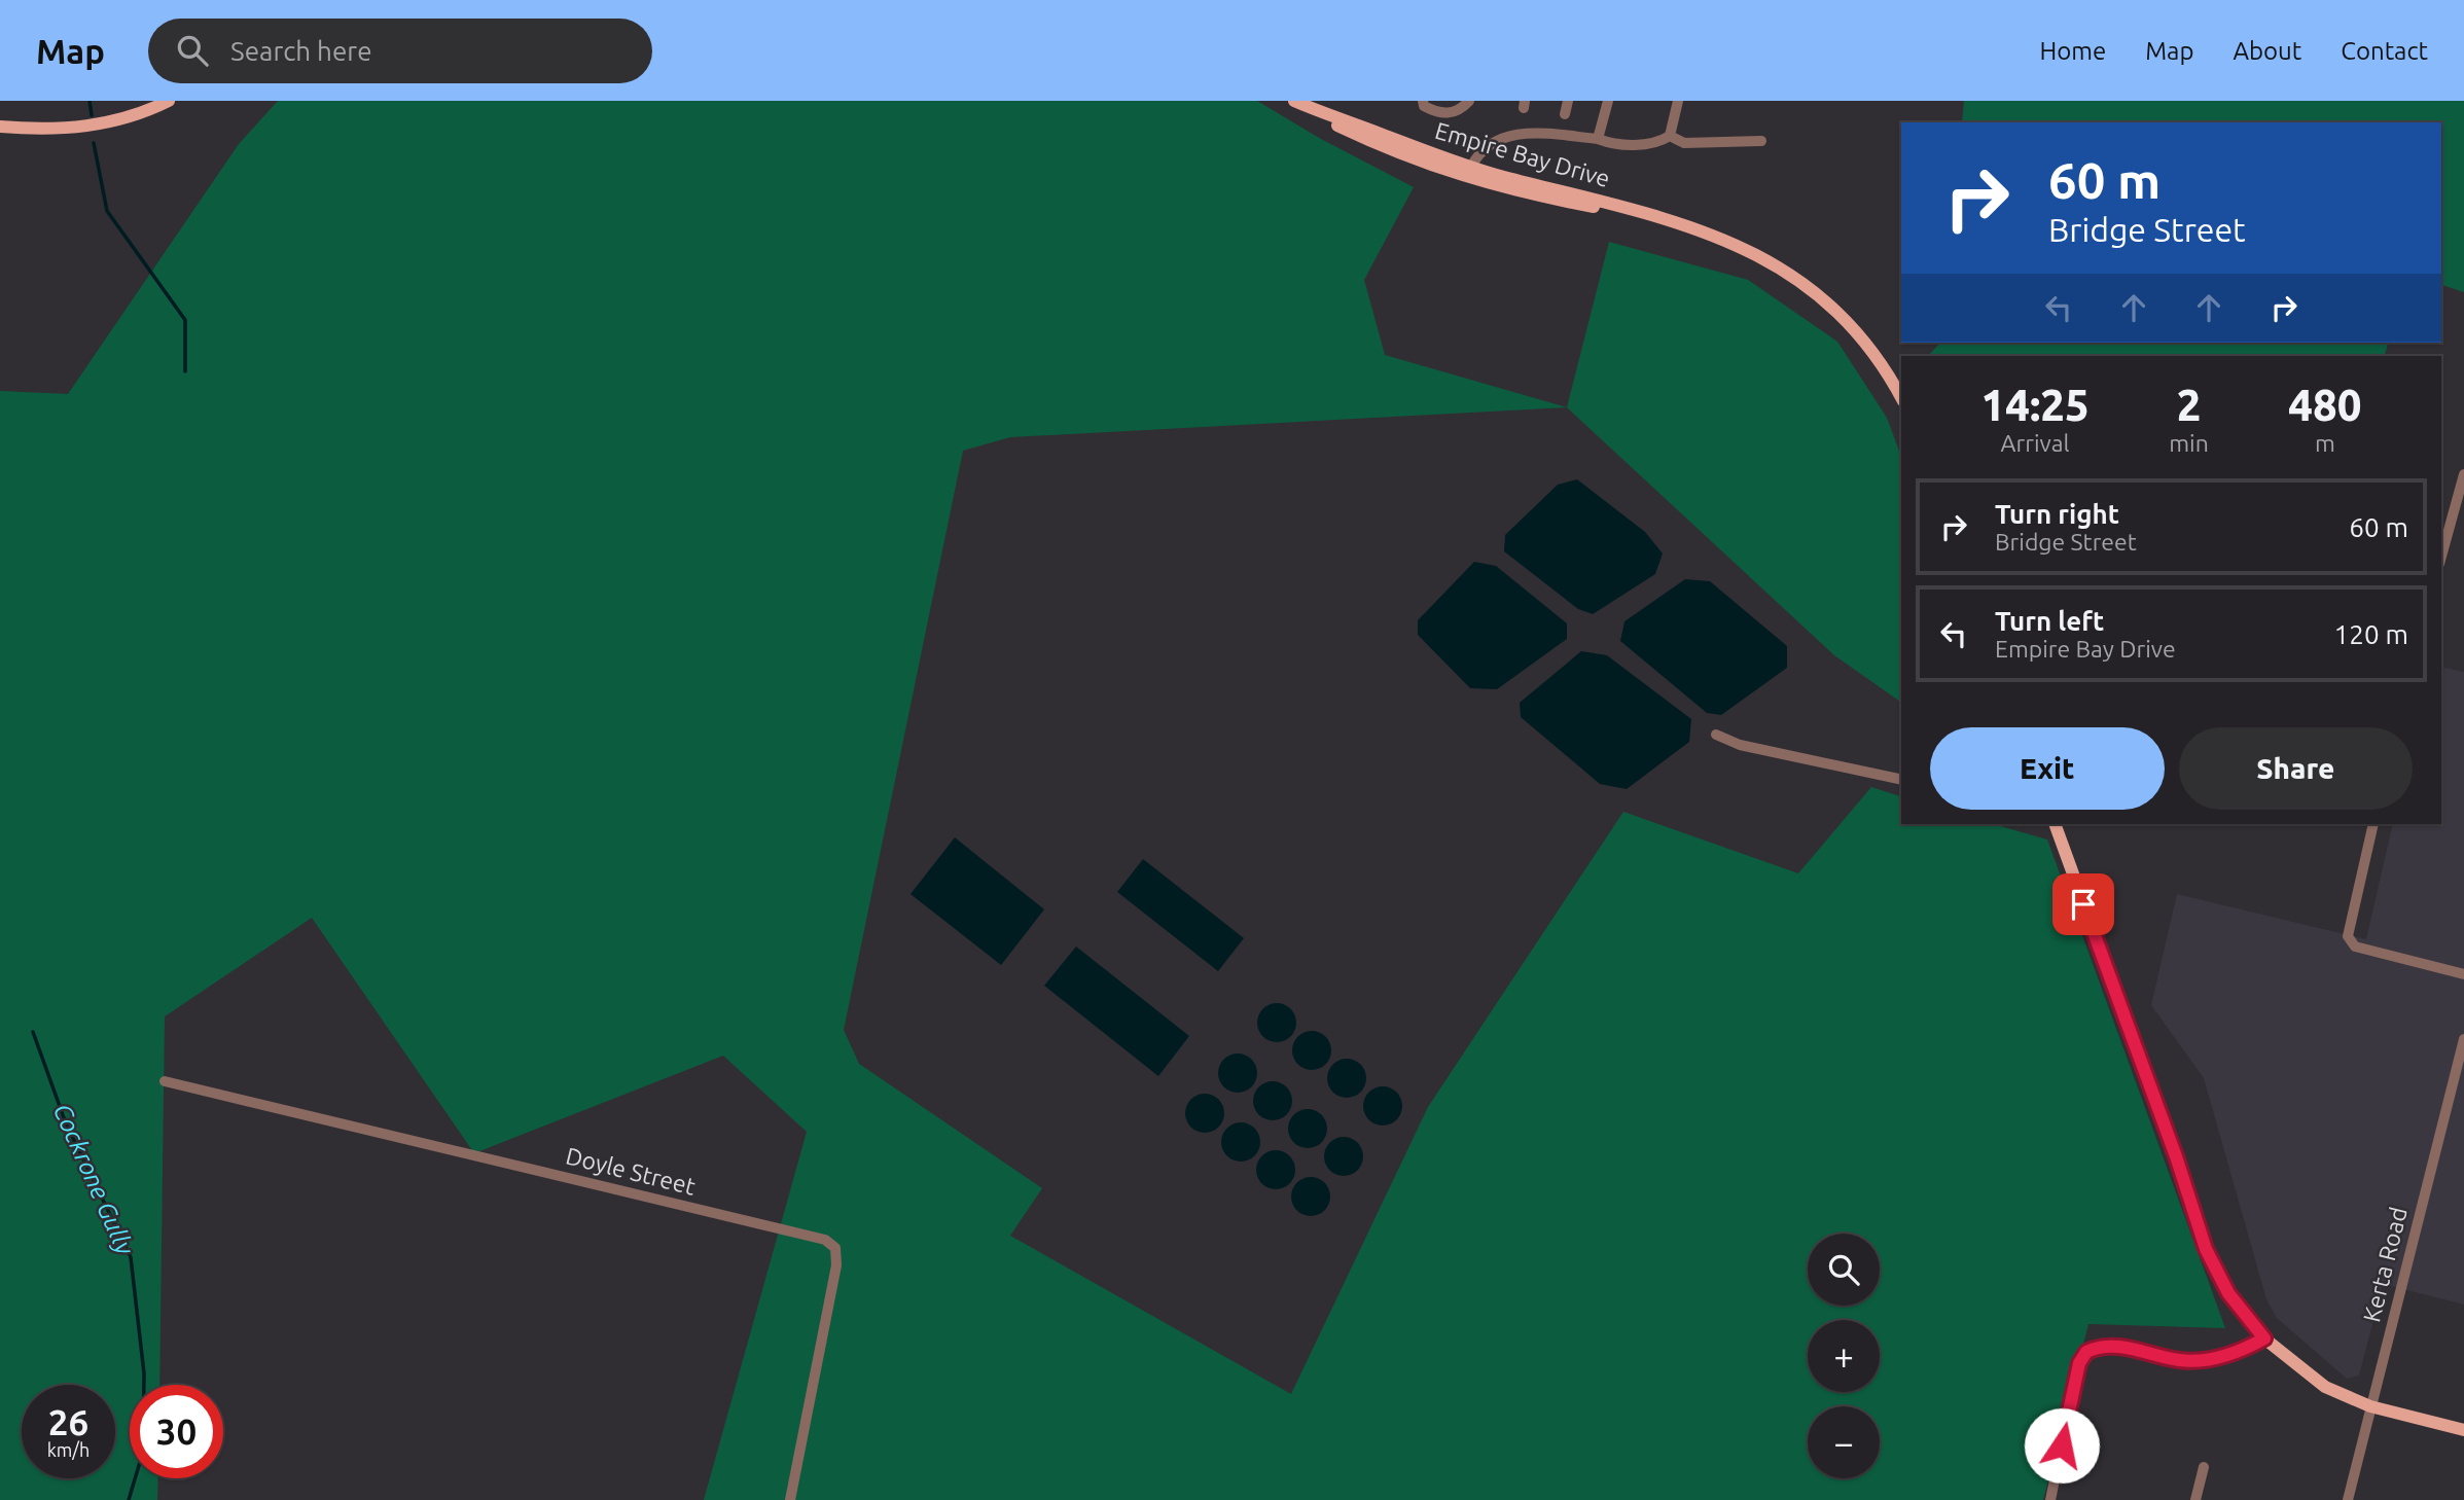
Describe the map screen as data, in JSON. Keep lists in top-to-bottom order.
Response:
{
  "streets": {
    "main road": ["Empire Bay Drive"],
    "street": ["Doyle Street", "Kerta Road"]
  },
  "water": ["Cockrone Gully"],
  "page": {
    "header": "Map",
    "search": "Search here",
    "nav": [
      "Home",
      "Map",
      "About",
      "Contact"
    ],
    "turn": ["60 m", "Bridge Street"],
    "eta": [
      "14:25",
      "Arrival",
      "2",
      "min",
      "480",
      "m"
    ],
    "list": [
      {
        "name": "Turn right",
        "note": "Bridge Street",
        "value": "60 m"
      },
      {
        "name": "Turn left",
        "note": "Empire Bay Drive",
        "value": "120 m"
      }
    ],
    "buttons": ["Exit", "Share"],
    "map_buttons": ["+", "−"],
    "speed": "26 km/h",
    "limit": "30"
  }
}
